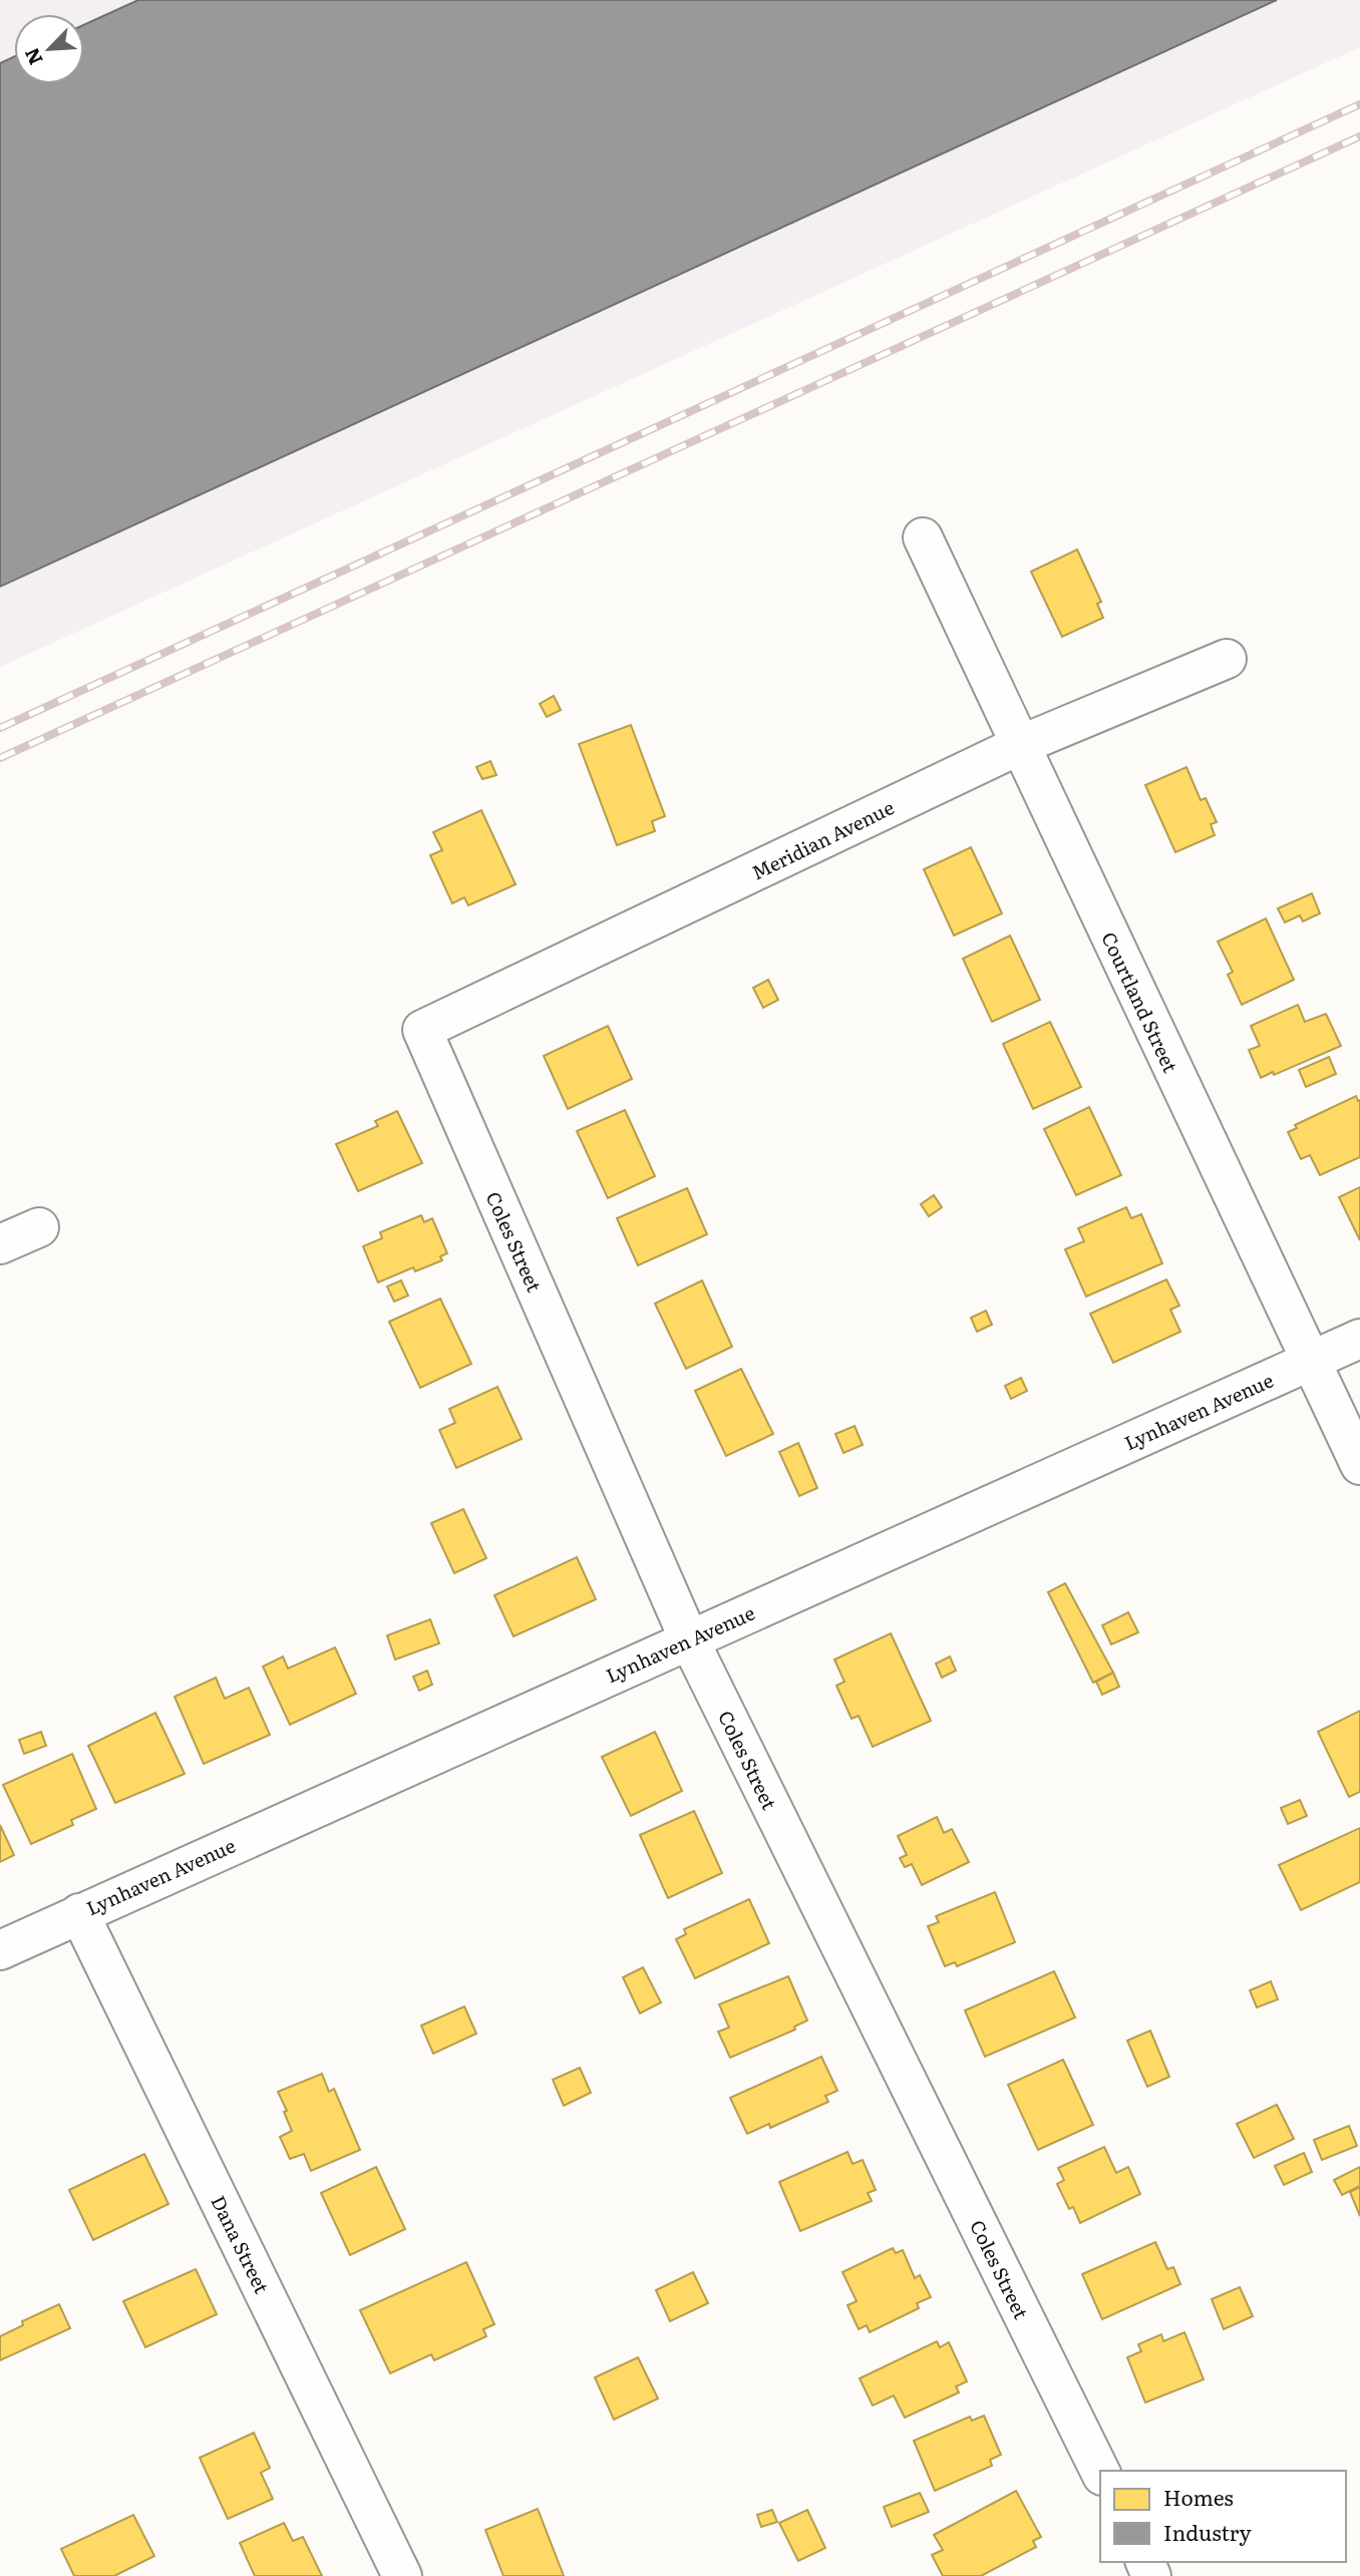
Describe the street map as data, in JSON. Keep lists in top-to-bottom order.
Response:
{
  "streets": {
    "street": [
      "Meridian Avenue",
      "Courtland Street",
      "Coles Street",
      "Lynhaven Avenue",
      "Dana Street"
    ]
  },
  "crossings": [
    ["Meridian Avenue", "Courtland Street"],
    ["Meridian Avenue", "Coles Street"],
    ["Courtland Street", "Lynhaven Avenue"],
    ["Coles Street", "Lynhaven Avenue"],
    ["Lynhaven Avenue", "Dana Street"]
  ],
  "legend": ["Homes", "Industry"],
  "north": "bottom left"
}
